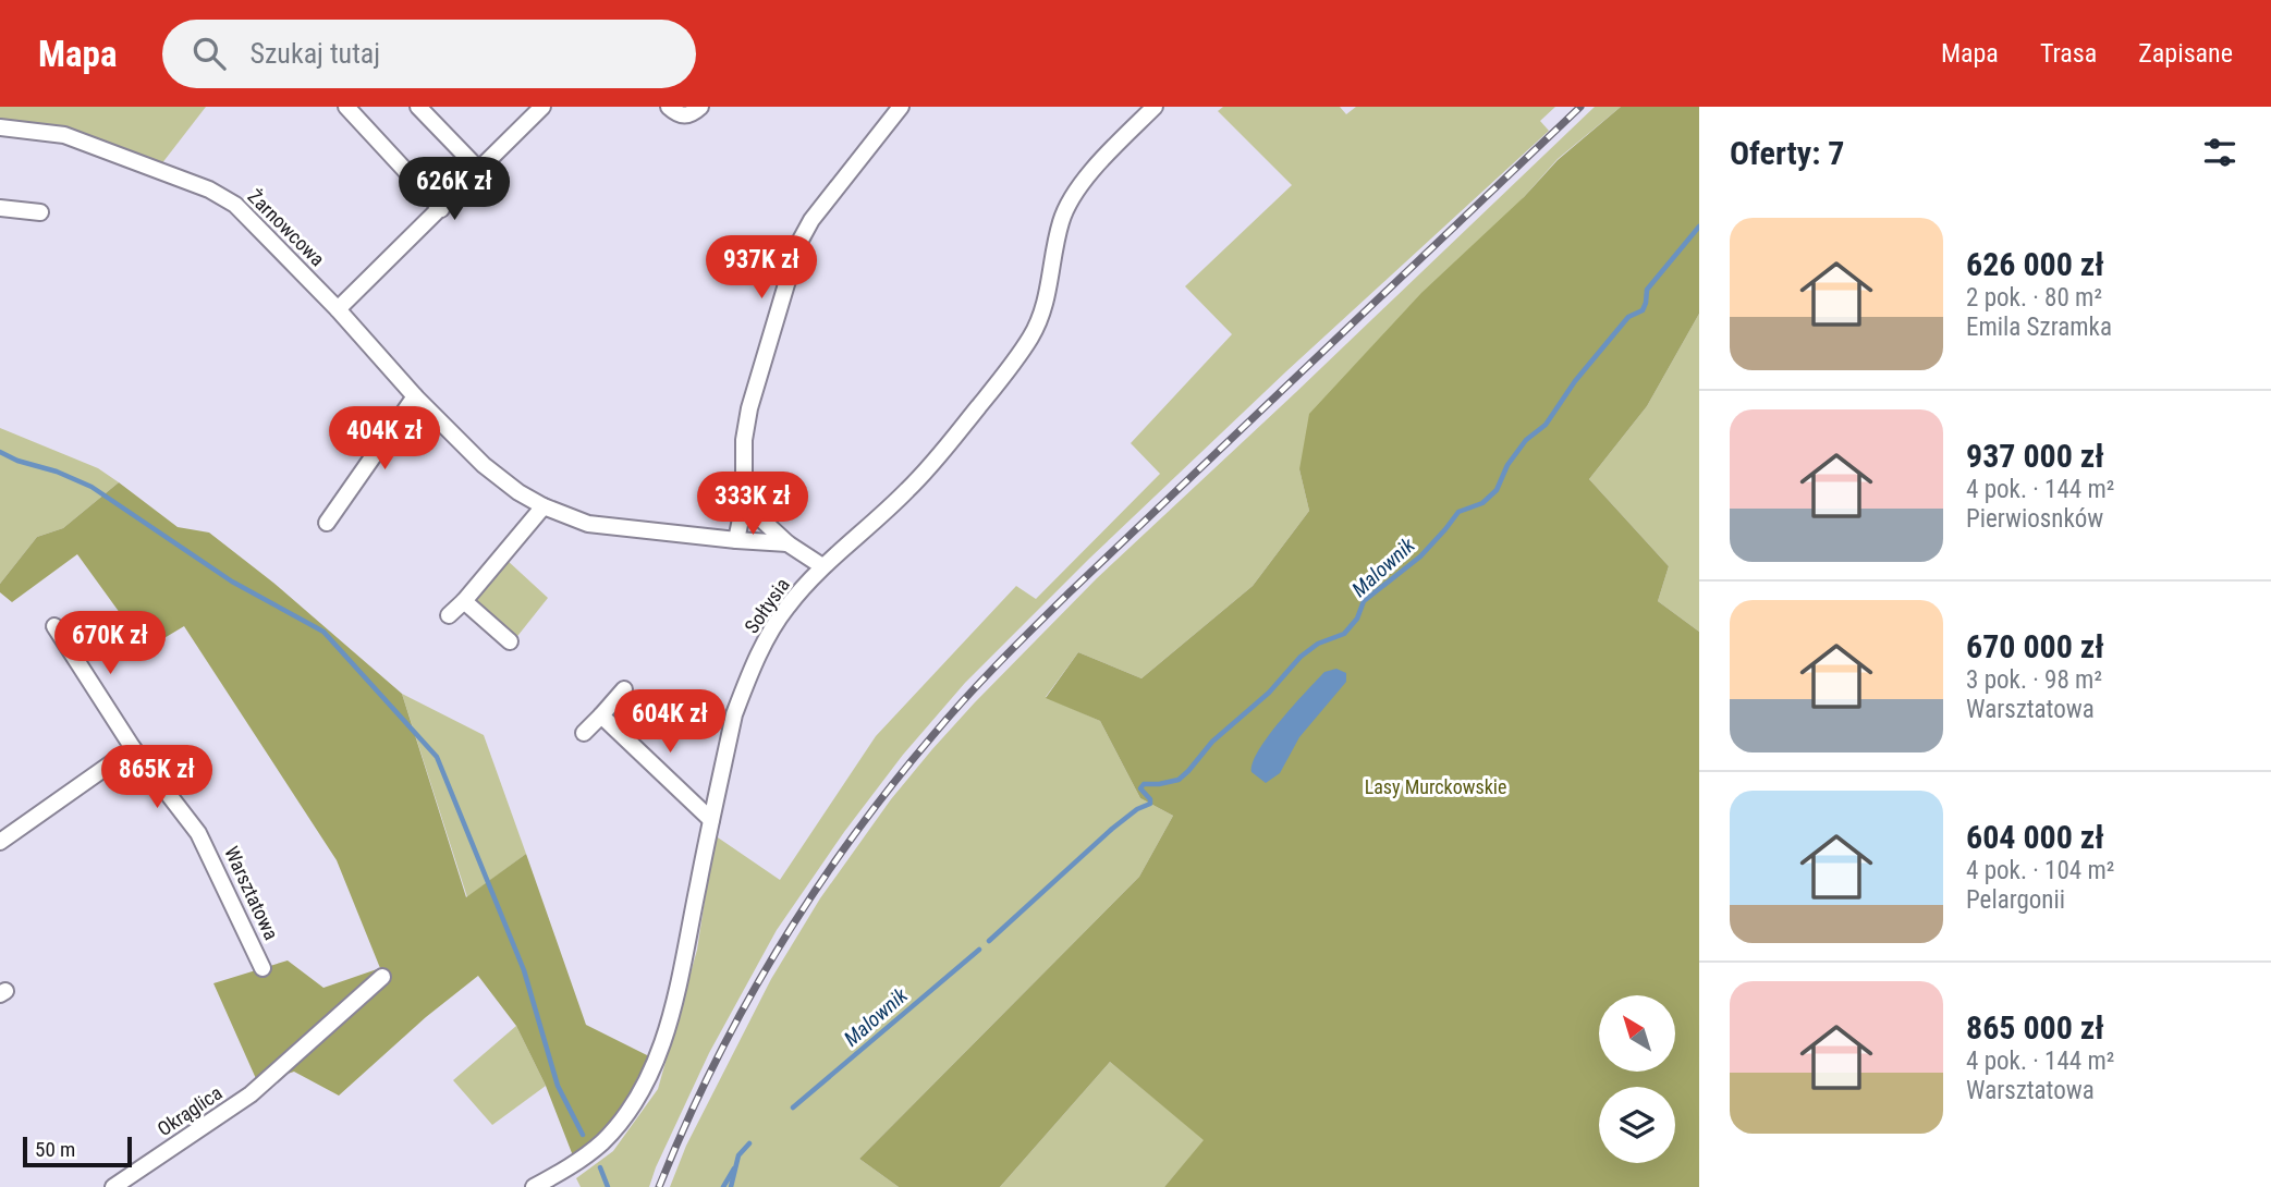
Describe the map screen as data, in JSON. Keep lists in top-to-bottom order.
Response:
{
  "streets": {
    "street": [
      "Żarnowcowa",
      "Sołtysia",
      "Warsztatowa",
      "Okrąglica"
    ]
  },
  "crossings": [
    ["Żarnowcowa", "Sołtysia"]
  ],
  "water": ["Malownik"],
  "parks": ["Lasy Murckowskie"],
  "scale_bar": "50 m",
  "north": "top left",
  "page": {
    "header": "Mapa",
    "search": "Szukaj tutaj",
    "nav": ["Mapa", "Trasa", "Zapisane"],
    "heading": "Oferty: 7",
    "price": [
      "626K zł",
      "937K zł",
      "404K zł",
      "333K zł",
      "670K zł",
      "604K zł",
      "865K zł"
    ],
    "list": [
      {
        "name": "626 000 zł",
        "note": "2 pok. · 80 m² · Emila Szramka"
      },
      {
        "name": "937 000 zł",
        "note": "4 pok. · 144 m² · Pierwiosnków"
      },
      {
        "name": "670 000 zł",
        "note": "3 pok. · 98 m² · Warsztatowa"
      },
      {
        "name": "604 000 zł",
        "note": "4 pok. · 104 m² · Pelargonii"
      },
      {
        "name": "865 000 zł",
        "note": "4 pok. · 144 m² · Warsztatowa"
      }
    ],
    "scale": "50 m"
  }
}
